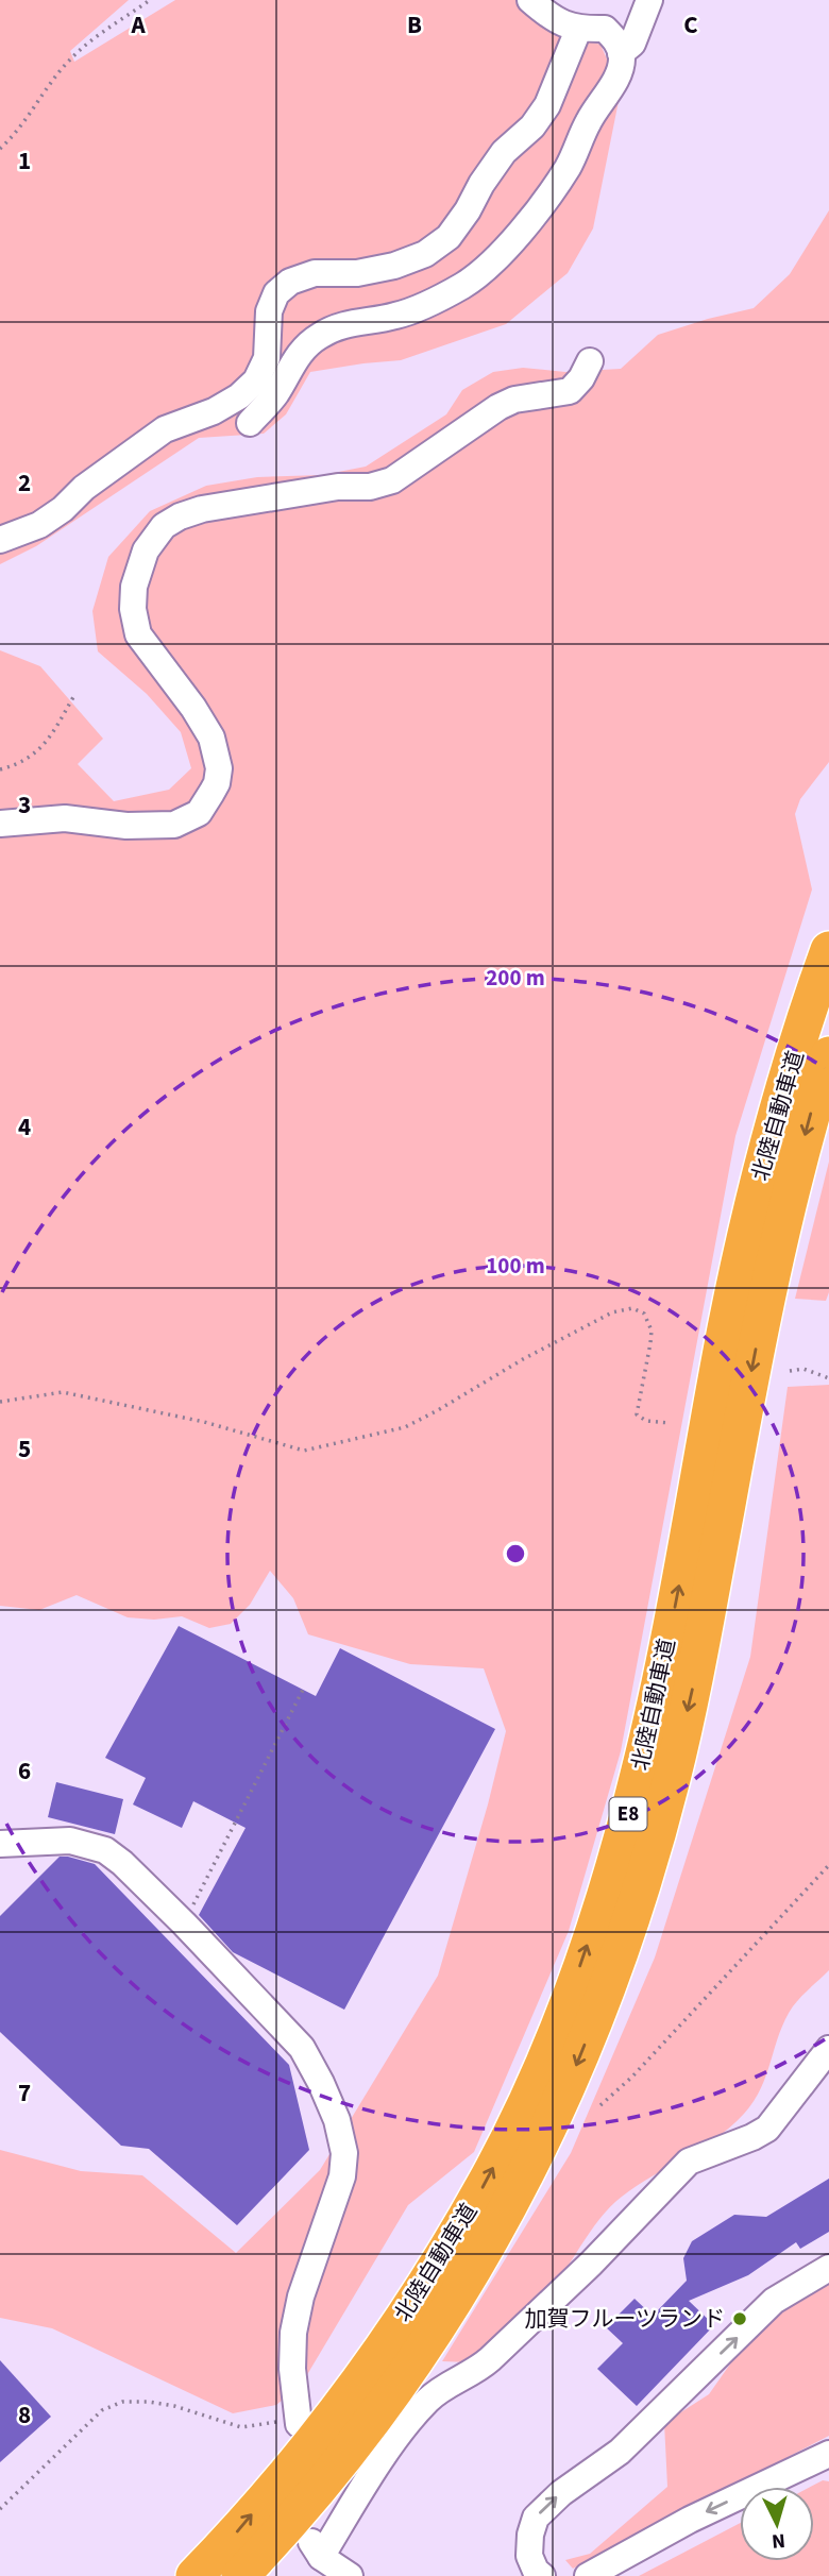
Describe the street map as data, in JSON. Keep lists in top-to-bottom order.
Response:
{
  "streets": {
    "highway": ["北陸自動車道", "E8"]
  },
  "places": ["加賀フルーツランド"],
  "north": "bottom",
  "grid": {
    "columns": ["A", "B", "C"],
    "rows": [
      "1",
      "2",
      "3",
      "4",
      "5",
      "6",
      "7",
      "8"
    ]
  },
  "rings": ["200 m", "100 m"]
}
